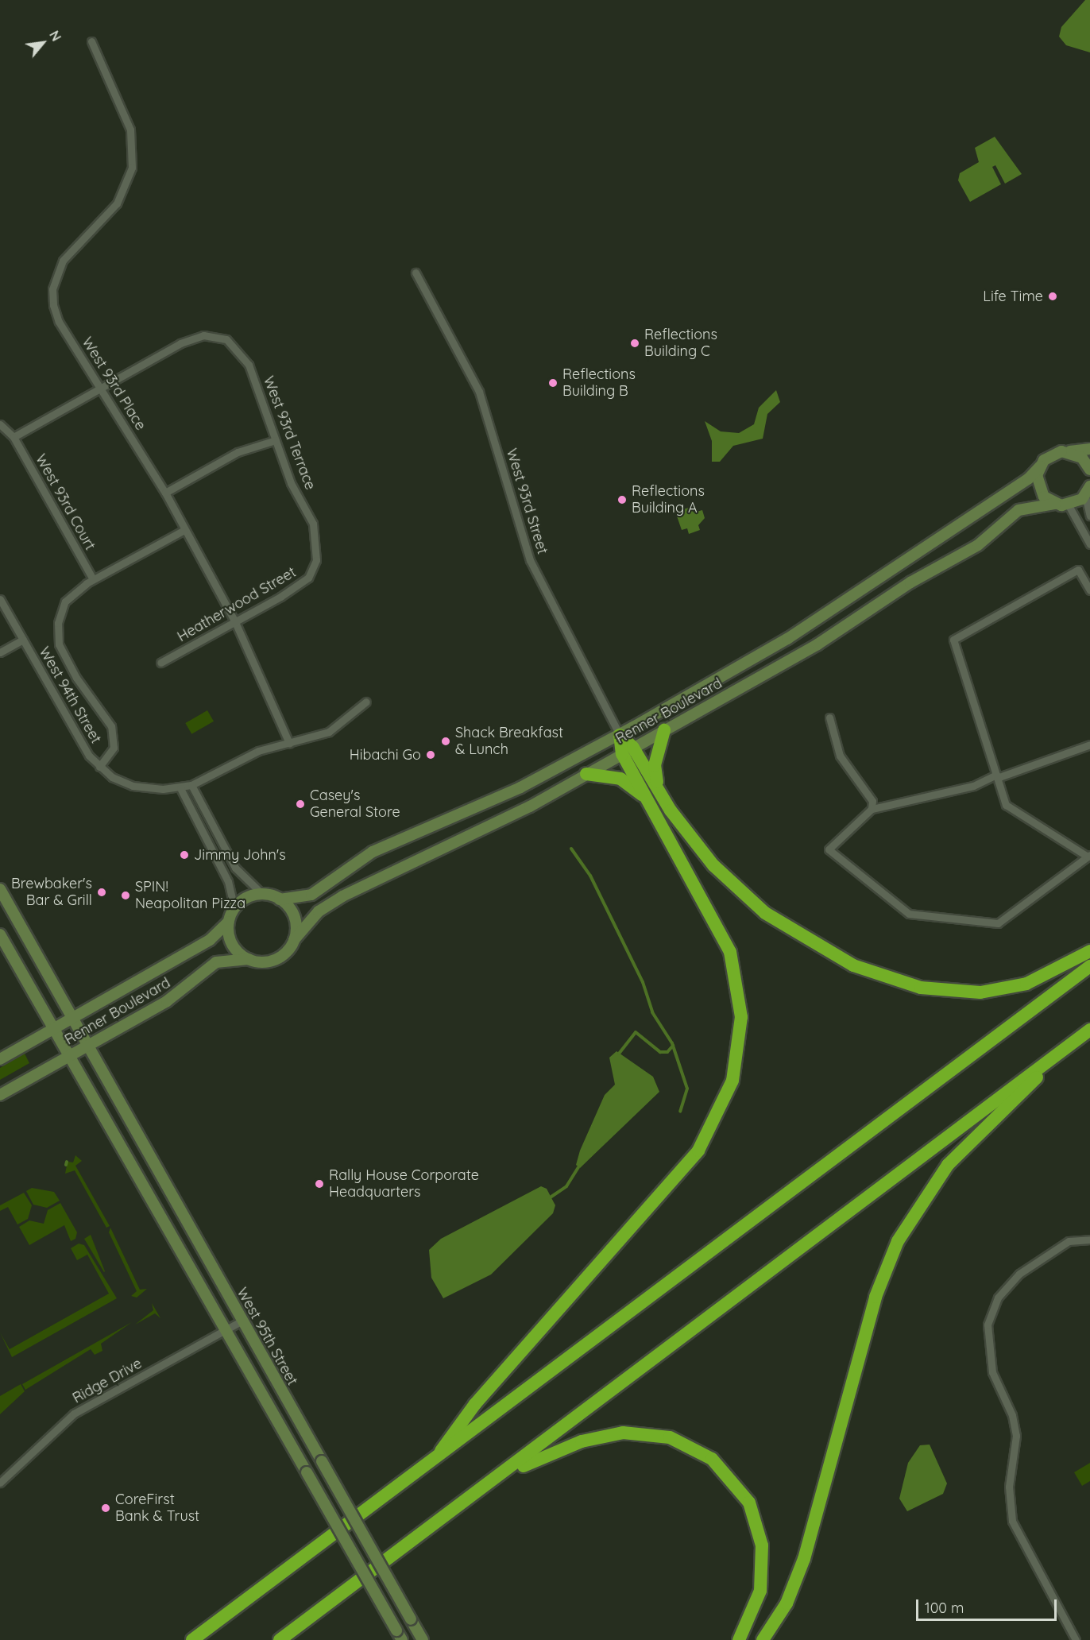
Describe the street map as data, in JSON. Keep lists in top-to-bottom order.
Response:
{
  "streets": {
    "main road": ["Renner Boulevard", "West 95th Street"],
    "street": [
      "West 93rd Place",
      "West 93rd Terrace",
      "West 93rd Street",
      "West 93rd Court",
      "Heatherwood Street",
      "West 94th Street",
      "Ridge Drive"
    ]
  },
  "crossings": [
    ["West 93rd Place", "West 93rd Terrace"],
    ["West 93rd Place", "Heatherwood Street"],
    ["West 93rd Place", "West 94th Street"],
    ["West 93rd Terrace", "Heatherwood Street"],
    ["West 93rd Street", "Renner Boulevard"],
    ["Renner Boulevard", "West 95th Street"],
    ["West 95th Street", "Ridge Drive"]
  ],
  "places": [
    "Life Time",
    "Reflections Building C",
    "Reflections Building B",
    "Reflections Building A",
    "Shack Breakfast & Lunch",
    "Hibachi Go",
    "Casey's General Store",
    "Jimmy John's",
    "Brewbaker's Bar & Grill",
    "SPIN! Neapolitan Pizza",
    "Rally House Corporate Headquarters",
    "CoreFirst Bank & Trust"
  ],
  "scale_bar": "100 m",
  "north": "top right"
}
